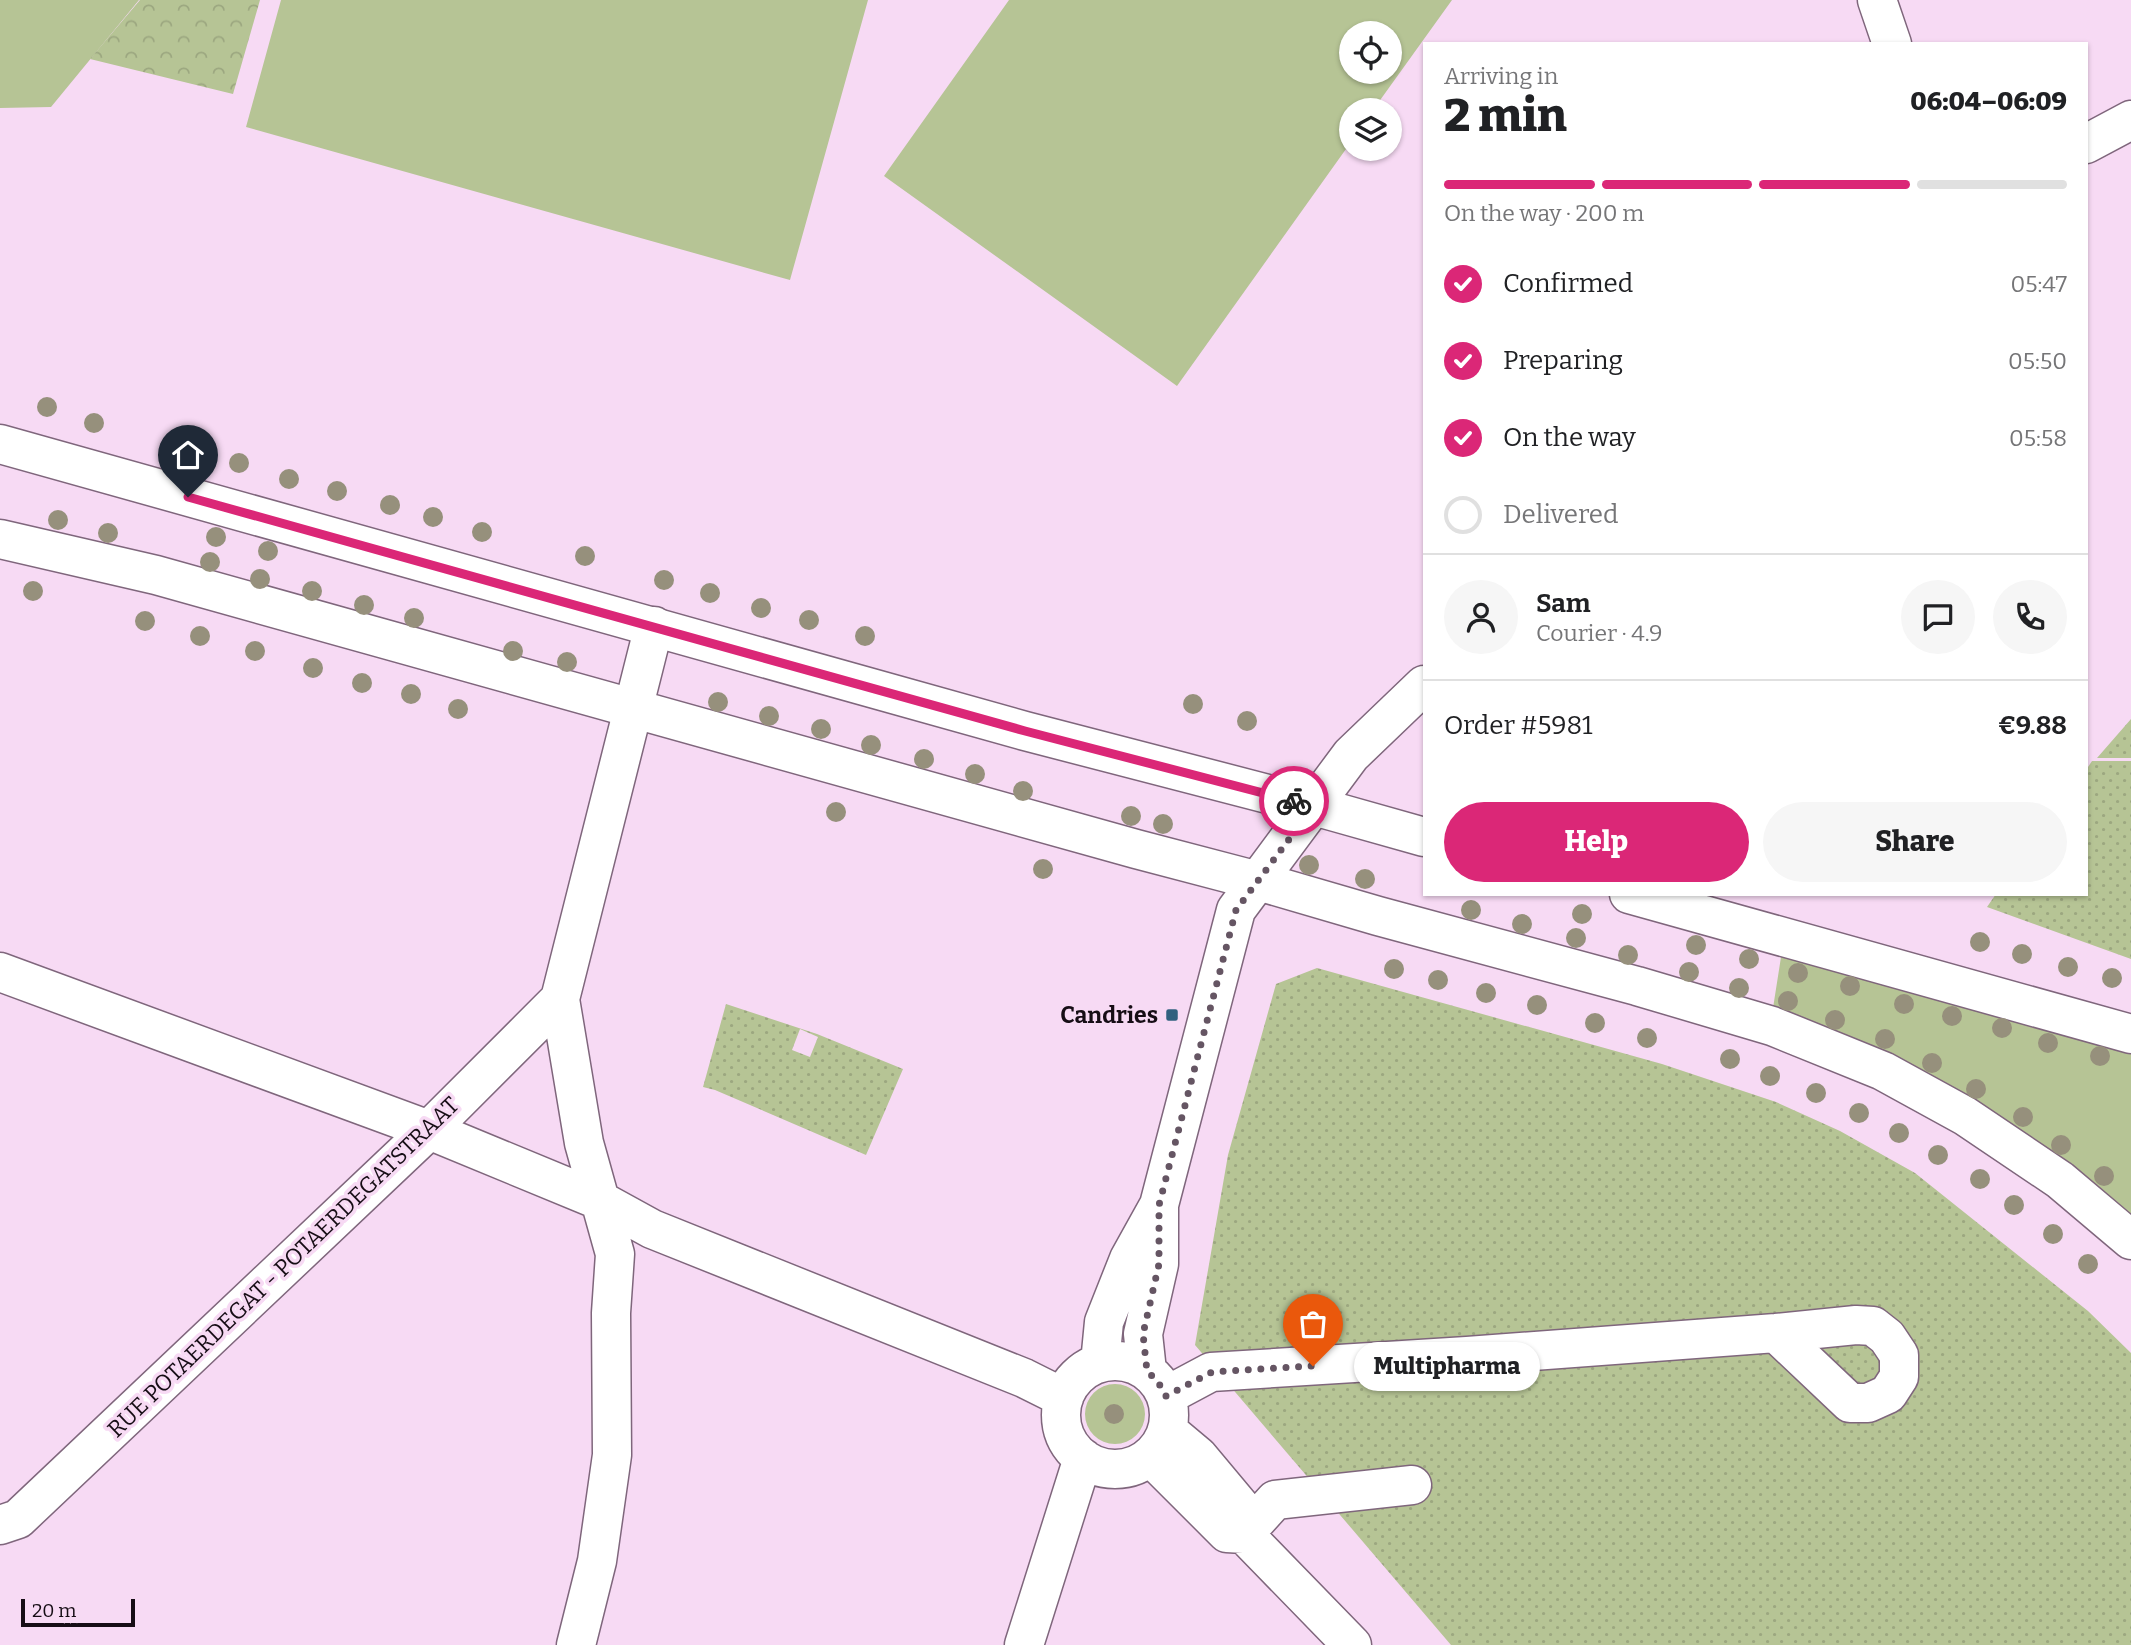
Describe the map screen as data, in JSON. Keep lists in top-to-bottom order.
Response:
{
  "streets": {
    "street": ["RUE POTAERDEGAT - POTAERDEGATSTRAAT"]
  },
  "places": {
    "transit": ["Candries"],
    "other": ["Multipharma"]
  },
  "scale_bar": "20 m",
  "page": {
    "heading": ["2 min", "Arriving in", "06:04–06:09"],
    "panel": [
      "Sam",
      "Courier · 4.9",
      "Order #5981",
      "€9.88"
    ],
    "bar": "On the way · 200 m",
    "list": [
      ["Confirmed", "05:47"],
      ["Preparing", "05:50"],
      ["On the way", "05:58"],
      "Delivered"
    ],
    "buttons": ["Help", "Share"],
    "bubble": "Multipharma",
    "scale": "20 m"
  }
}
